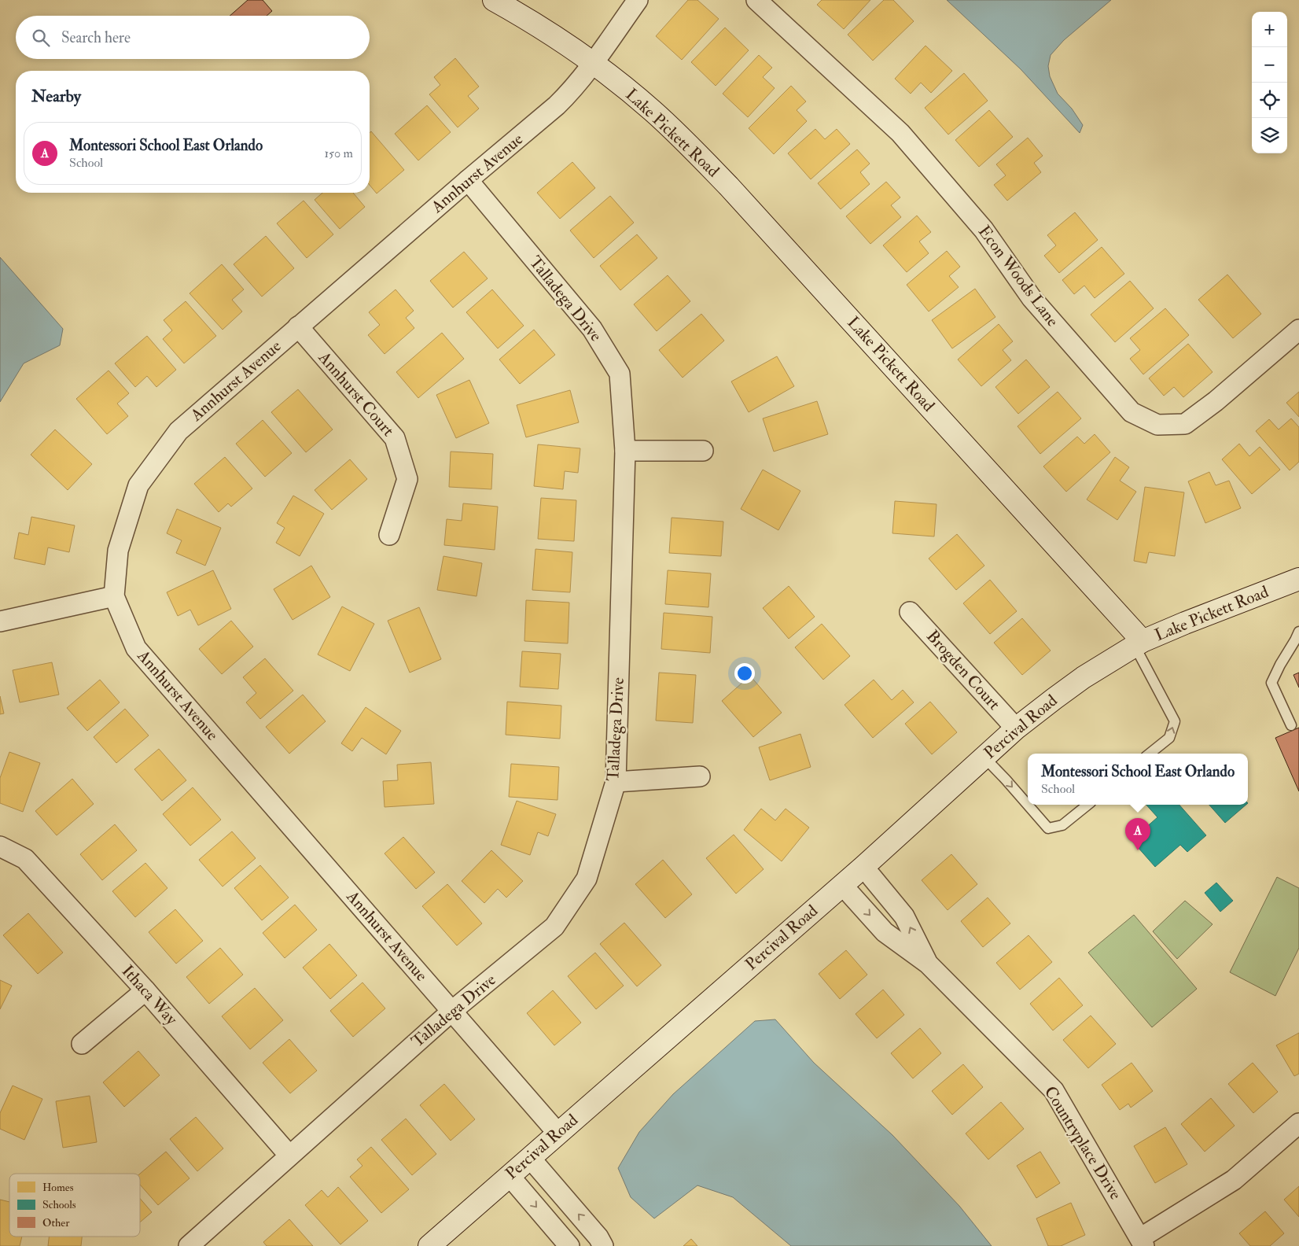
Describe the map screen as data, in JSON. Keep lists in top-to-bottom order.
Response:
{
  "streets": {
    "main road": ["Lake Pickett Road", "Percival Road"],
    "street": [
      "Annhurst Avenue",
      "Econ Woods Lane",
      "Talladega Drive",
      "Annhurst Court",
      "Brogden Court",
      "Ithaca Way",
      "Countryplace Drive"
    ]
  },
  "crossings": [
    ["Lake Pickett Road", "Annhurst Avenue"],
    ["Lake Pickett Road", "Percival Road"],
    ["Annhurst Avenue", "Talladega Drive"],
    ["Annhurst Avenue", "Annhurst Court"],
    ["Annhurst Avenue", "Percival Road"],
    ["Talladega Drive", "Ithaca Way"],
    ["Brogden Court", "Percival Road"],
    ["Percival Road", "Countryplace Drive"]
  ],
  "legend": ["Homes", "Schools", "Other"],
  "page": {
    "map_buttons": ["+", "−"],
    "search": "Search here",
    "heading": "Nearby",
    "list": [
      {
        "mark": "A",
        "name": "Montessori School East Orlando",
        "note": "School",
        "value": "150 m"
      }
    ],
    "popup": ["Montessori School East Orlando", "School"],
    "pins": "A"
  }
}
